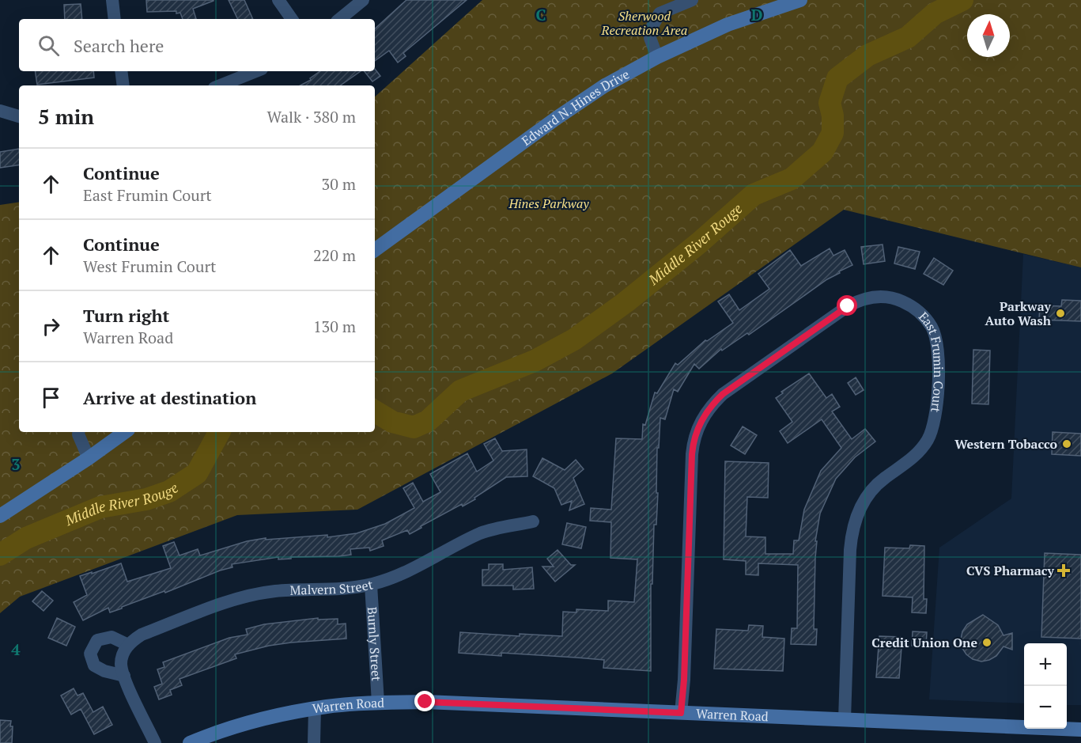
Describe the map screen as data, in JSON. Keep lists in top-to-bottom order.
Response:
{
  "streets": {
    "main road": ["Edward N. Hines Drive", "Warren Road"],
    "street": ["East Frumin Court", "Malvern Street", "Burnly Street"]
  },
  "crossings": [
    ["East Frumin Court", "Warren Road"],
    ["Malvern Street", "Burnly Street"],
    ["Burnly Street", "Warren Road"]
  ],
  "water": ["Middle River Rouge"],
  "parks": ["Sherwood Recreation Area", "Hines Parkway"],
  "places": {
    "other": ["Parkway Auto Wash", "Western Tobacco", "Credit Union One"],
    "health": ["CVS Pharmacy"]
  },
  "north": "top",
  "page": {
    "search": "Search here",
    "heading": ["5 min", "Walk · 380 m"],
    "list": [
      ["Continue", "East Frumin Court", "30 m"],
      ["Continue", "West Frumin Court", "220 m"],
      ["Turn right", "Warren Road", "130 m"],
      "Arrive at destination"
    ],
    "map_buttons": ["+", "−"]
  },
  "grid": {
    "columns": ["C", "D"],
    "rows": ["3", "4"]
  }
}
